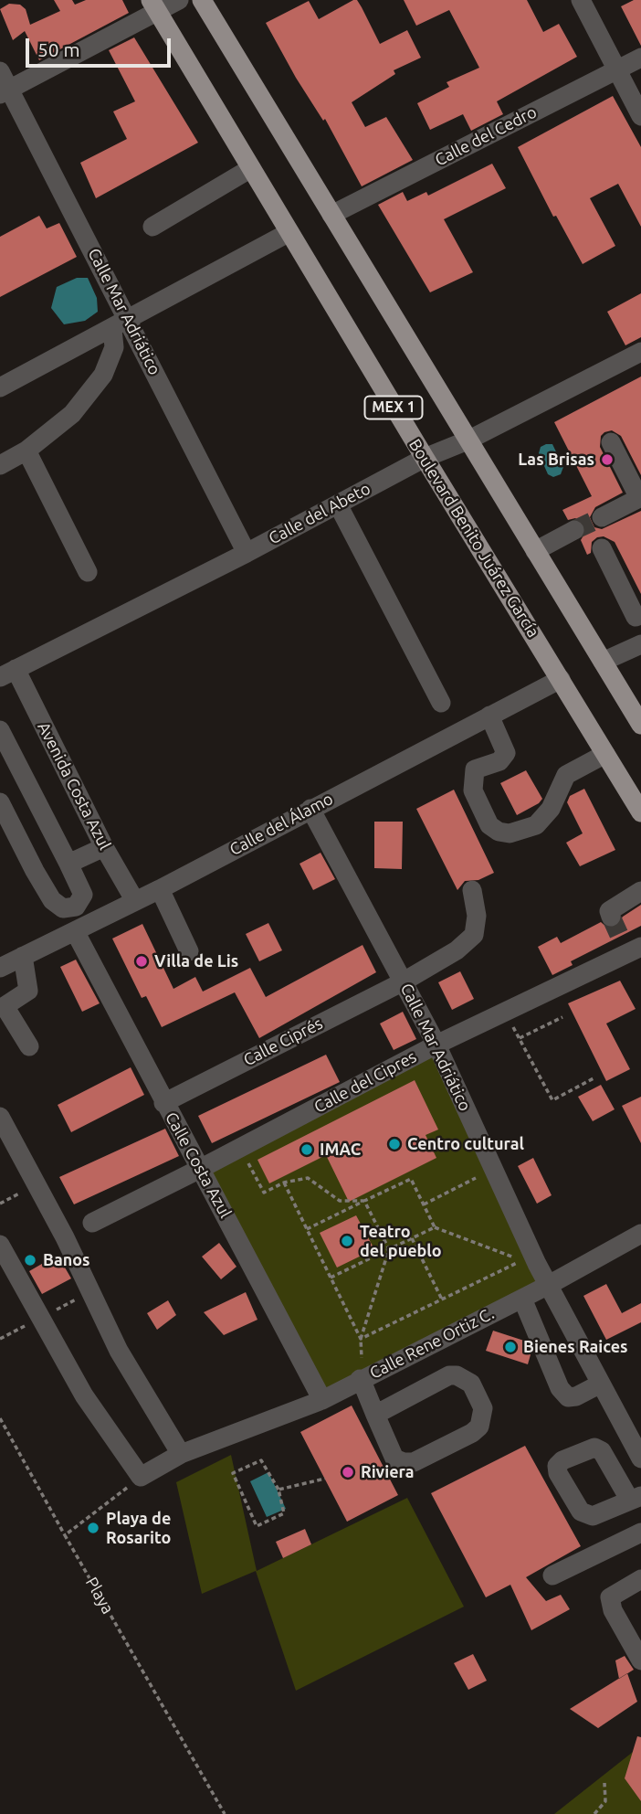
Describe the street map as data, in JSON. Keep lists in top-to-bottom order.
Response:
{
  "streets": {
    "main road": ["MEX 1", "Boulevard Benito Juárez García"],
    "street": [
      "Calle del Cedro",
      "Calle Mar Adriático",
      "Calle del Abeto",
      "Avenida Costa Azul",
      "Calle del Álamo",
      "Calle Ciprés",
      "Calle del Cipres",
      "Calle Costa Azul",
      "Calle Rene Ortiz C."
    ],
    "path": ["Playa"]
  },
  "crossings": [
    ["Calle del Cedro", "MEX 1"],
    ["Calle Mar Adriático", "Calle del Abeto"],
    ["Calle Mar Adriático", "Calle del Álamo"],
    ["Calle Mar Adriático", "Calle Ciprés"],
    ["Calle Mar Adriático", "Calle del Cipres"],
    ["Calle Mar Adriático", "Calle Rene Ortiz C."],
    ["MEX 1", "Calle del Abeto"],
    ["Calle del Abeto", "Boulevard Benito Juárez García"],
    ["Calle del Abeto", "Avenida Costa Azul"],
    ["Boulevard Benito Juárez García", "Calle del Álamo"],
    ["Avenida Costa Azul", "Calle del Álamo"],
    ["Calle del Álamo", "Calle Costa Azul"],
    ["Calle Ciprés", "Calle Costa Azul"],
    ["Calle del Cipres", "Calle Costa Azul"],
    ["Calle Costa Azul", "Calle Rene Ortiz C."]
  ],
  "places": [
    "Las Brisas",
    "Villa de Lis",
    "Centro cultural",
    "IMAC",
    "Teatro del pueblo",
    "Banos",
    "Bienes Raices",
    "Riviera",
    "Playa de Rosarito"
  ],
  "scale_bar": "50 m"
}
